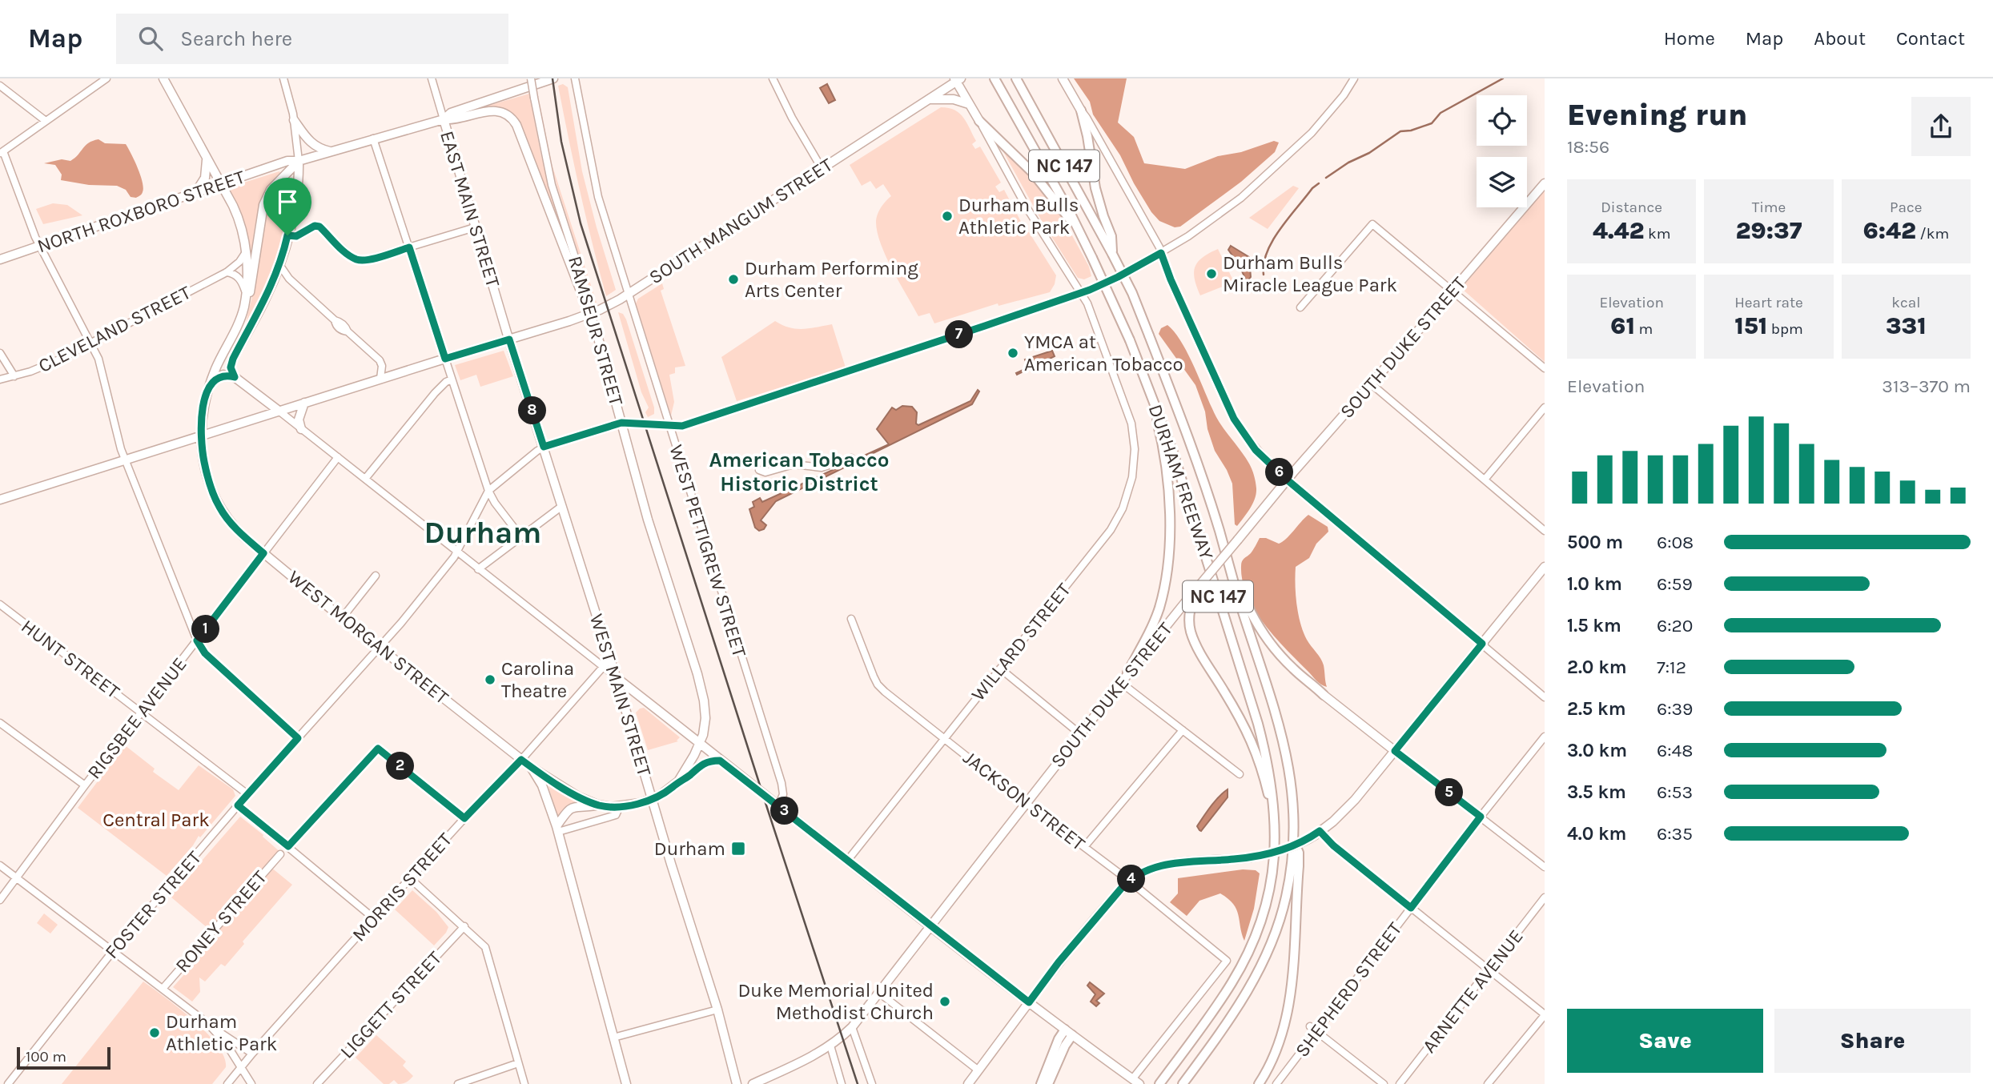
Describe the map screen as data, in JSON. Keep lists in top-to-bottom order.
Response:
{
  "streets": {
    "highway": ["NC 147", "DURHAM FREEWAY"],
    "main road": [
      "EAST MAIN STREET",
      "NORTH ROXBORO STREET",
      "SOUTH MANGUM STREET",
      "RAMSEUR STREET",
      "SOUTH DUKE STREET",
      "WEST MORGAN STREET",
      "WEST MAIN STREET"
    ],
    "street": [
      "CLEVELAND STREET",
      "WEST PETTIGREW STREET",
      "WILLARD STREET",
      "HUNT STREET",
      "RIGSBEE AVENUE",
      "JACKSON STREET",
      "MORRIS STREET",
      "FOSTER STREET",
      "RONEY STREET",
      "SHEPHERD STREET",
      "ARNETTE AVENUE",
      "LIGGETT STREET"
    ]
  },
  "crossings": [
    ["EAST MAIN STREET", "NORTH ROXBORO STREET"],
    ["EAST MAIN STREET", "SOUTH MANGUM STREET"],
    ["EAST MAIN STREET", "WEST MAIN STREET"],
    ["SOUTH MANGUM STREET", "RAMSEUR STREET"],
    ["SOUTH MANGUM STREET", "WEST PETTIGREW STREET"],
    ["SOUTH MANGUM STREET", "WEST MORGAN STREET"],
    ["SOUTH MANGUM STREET", "WEST MAIN STREET"],
    ["SOUTH DUKE STREET", "JACKSON STREET"],
    ["WEST MORGAN STREET", "RIGSBEE AVENUE"],
    ["WEST MORGAN STREET", "MORRIS STREET"],
    ["WEST MORGAN STREET", "FOSTER STREET"],
    ["WILLARD STREET", "JACKSON STREET"],
    ["HUNT STREET", "RIGSBEE AVENUE"],
    ["HUNT STREET", "FOSTER STREET"],
    ["WEST MAIN STREET", "MORRIS STREET"]
  ],
  "districts": ["American Tobacco Historic District", "Durham"],
  "parks": ["Central Park"],
  "places": {
    "other": [
      "Durham Bulls Athletic Park",
      "Durham Bulls Miracle League Park",
      "Durham Performing Arts Center",
      "YMCA at American Tobacco",
      "Carolina Theatre",
      "Duke Memorial United Methodist Church",
      "Durham Athletic Park"
    ],
    "transit": ["Durham"]
  },
  "scale_bar": "100 m",
  "page": {
    "header": "Map",
    "search": "Search here",
    "nav": [
      "Home",
      "Map",
      "About",
      "Contact"
    ],
    "heading": ["Evening run", "18:56"],
    "stats": [
      ["Distance", "4.42 km"],
      ["Time", "29:37"],
      ["Pace", "6:42 /km"],
      ["Elevation", "61 m"],
      ["Heart rate", "151 bpm"],
      ["kcal", "331"]
    ],
    "pins": [
      "7",
      "8",
      "6",
      "1",
      "2",
      "5",
      "3",
      "4"
    ],
    "chart": ["Elevation", "313–370 m"],
    "list": [
      {
        "name": "500 m",
        "note": "6:08"
      },
      {
        "name": "1.0 km",
        "note": "6:59"
      },
      {
        "name": "1.5 km",
        "note": "6:20"
      },
      {
        "name": "2.0 km",
        "note": "7:12"
      },
      {
        "name": "2.5 km",
        "note": "6:39"
      },
      {
        "name": "3.0 km",
        "note": "6:48"
      },
      {
        "name": "3.5 km",
        "note": "6:53"
      },
      {
        "name": "4.0 km",
        "note": "6:35"
      }
    ],
    "buttons": ["Save", "Share"],
    "scale": "100 m"
  }
}
